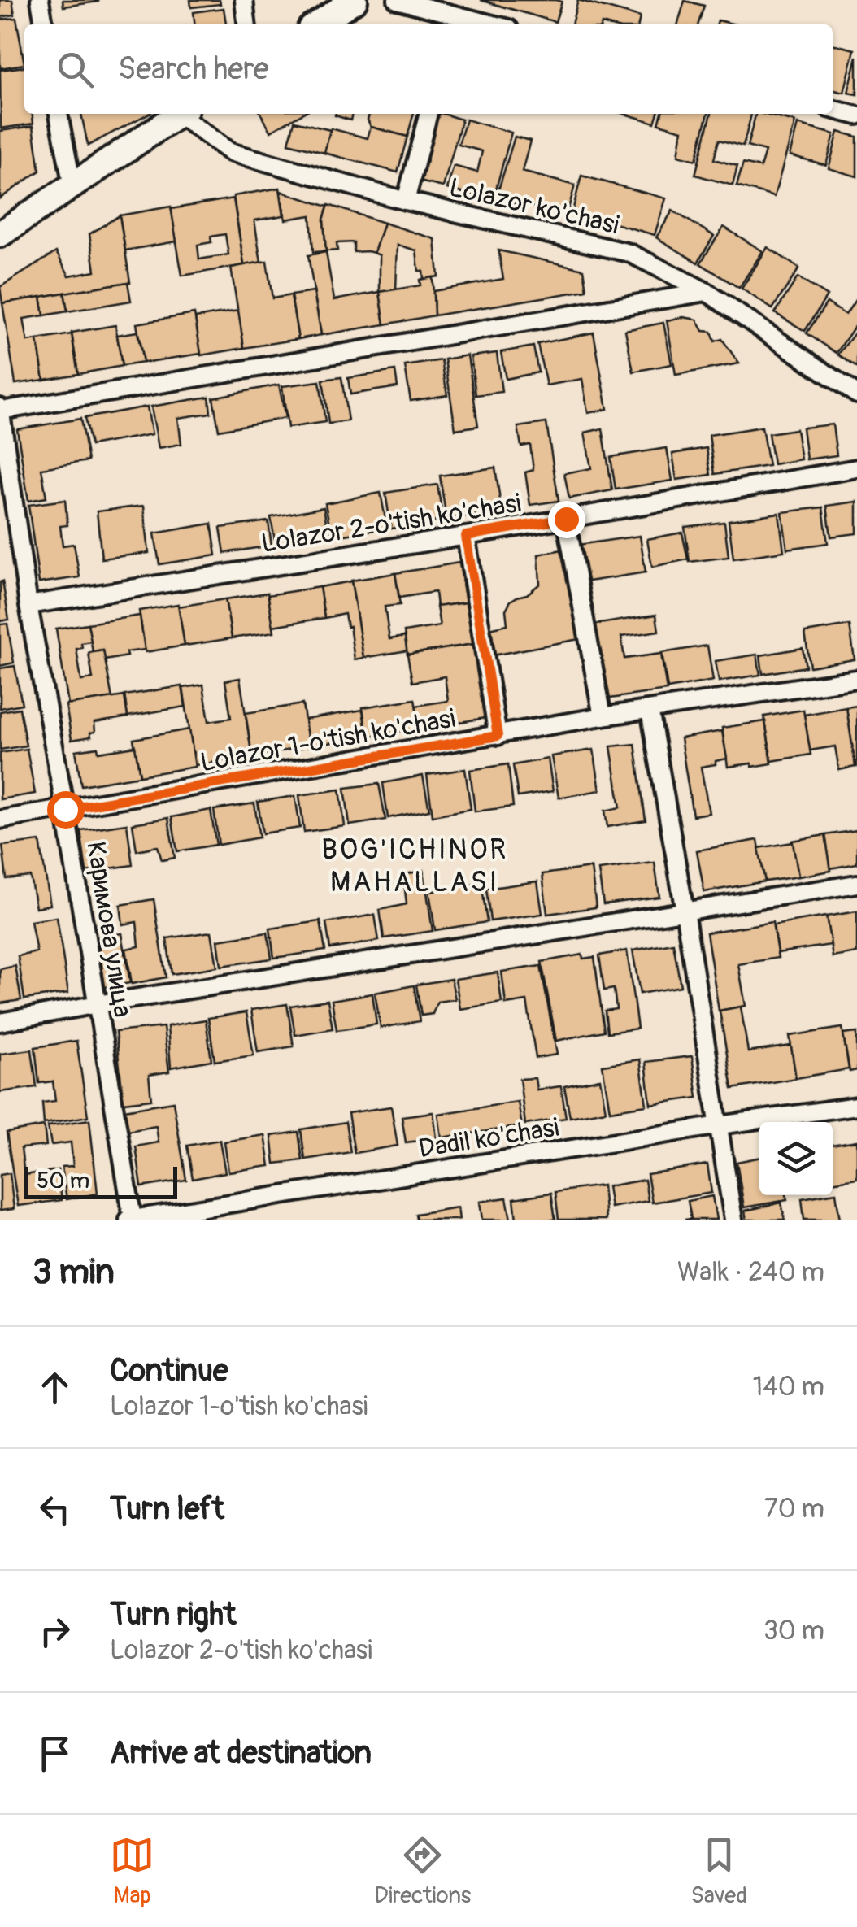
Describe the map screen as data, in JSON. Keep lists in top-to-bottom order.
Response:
{
  "streets": {
    "street": [
      "Lolazor ko'chasi",
      "Lolazor 2-o'tish ko'chasi",
      "Lolazor 1-o'tish ko'chasi",
      "Каримова улица",
      "Dadil ko'chasi"
    ]
  },
  "crossings": [
    ["Lolazor 2-o'tish ko'chasi", "Каримова улица"],
    ["Lolazor 1-o'tish ko'chasi", "Каримова улица"],
    ["Каримова улица", "Dadil ko'chasi"]
  ],
  "districts": ["BOG'ICHINOR MAHALLASI"],
  "scale_bar": "50 m",
  "page": {
    "search": "Search here",
    "scale": "50 m",
    "heading": ["3 min", "Walk · 240 m"],
    "list": [
      ["Continue", "Lolazor 1-o'tish ko'chasi", "140 m"],
      ["Turn left", "70 m"],
      ["Turn right", "Lolazor 2-o'tish ko'chasi", "30 m"],
      "Arrive at destination"
    ],
    "nav": ["Map", "Directions", "Saved"]
  }
}
